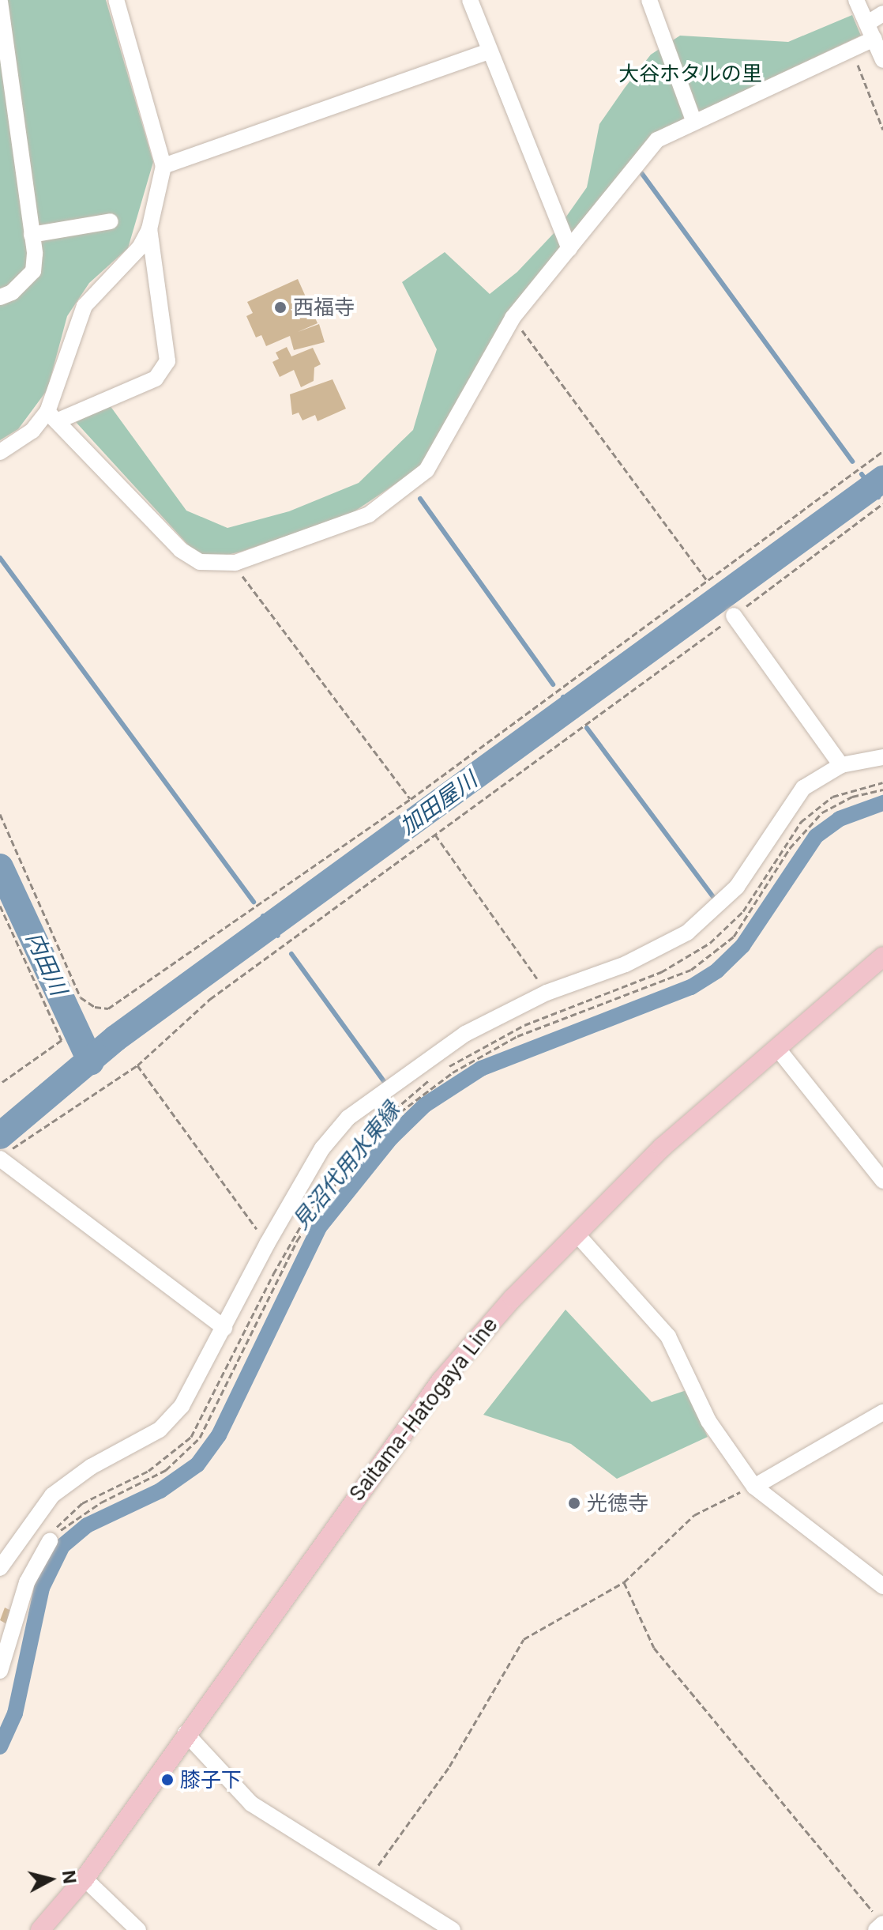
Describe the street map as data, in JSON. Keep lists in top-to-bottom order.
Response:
{
  "streets": {
    "main road": ["Saitama-Hatogaya Line"]
  },
  "water": ["加田屋川", "内田川", "見沼代用水東縁"],
  "parks": ["大谷ホタルの里"],
  "places": ["西福寺", "光徳寺", "膝子下"],
  "north": "right"
}
